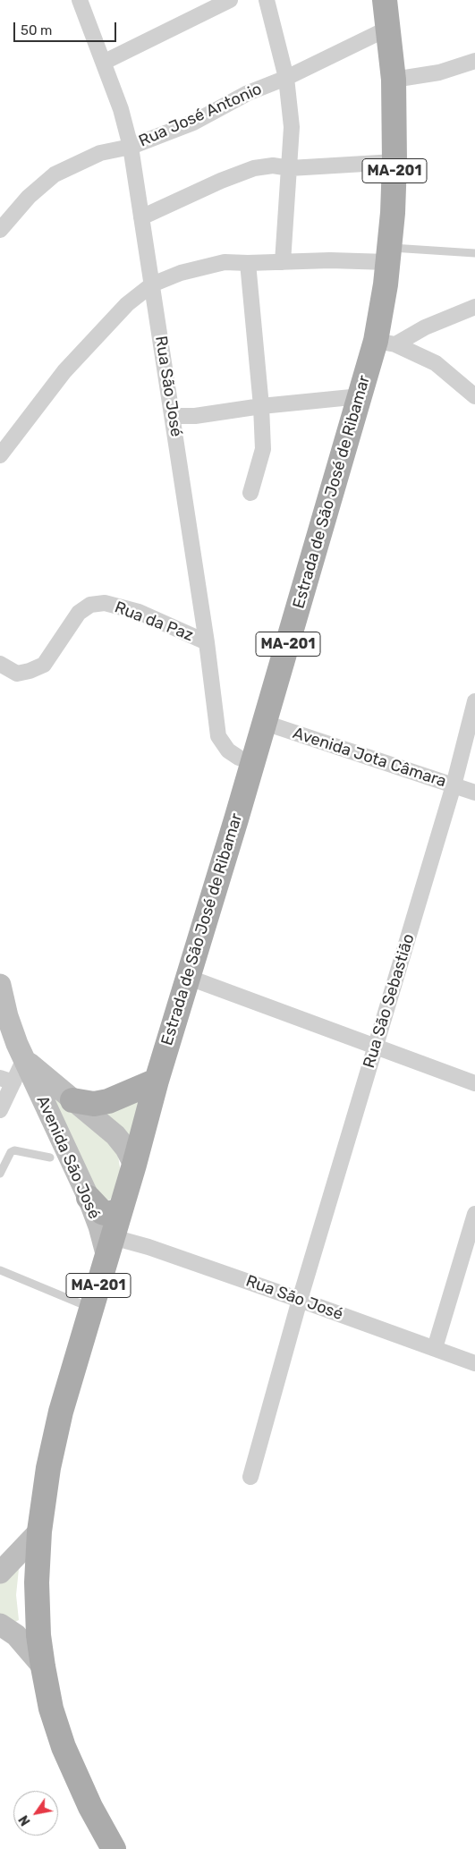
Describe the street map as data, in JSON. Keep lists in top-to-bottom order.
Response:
{
  "streets": {
    "main road": ["MA-201", "Estrada de São José de Ribamar"],
    "street": [
      "Rua José Antonio",
      "Rua São José",
      "Rua da Paz",
      "Avenida Jota Câmara",
      "Rua São Sebastião",
      "Avenida São José"
    ]
  },
  "crossings": [
    ["Rua José Antonio", "Rua São José"],
    ["Rua José Antonio", "Estrada de São José de Ribamar"],
    ["Rua São José", "Estrada de São José de Ribamar"],
    ["Rua São José", "Rua da Paz"],
    ["Rua São José", "Rua São Sebastião"],
    ["Rua São José", "Avenida São José"],
    ["Estrada de São José de Ribamar", "Avenida Jota Câmara"],
    ["Estrada de São José de Ribamar", "Avenida São José"],
    ["Avenida Jota Câmara", "Rua São Sebastião"]
  ],
  "scale_bar": "50 m",
  "north": "bottom left"
}
